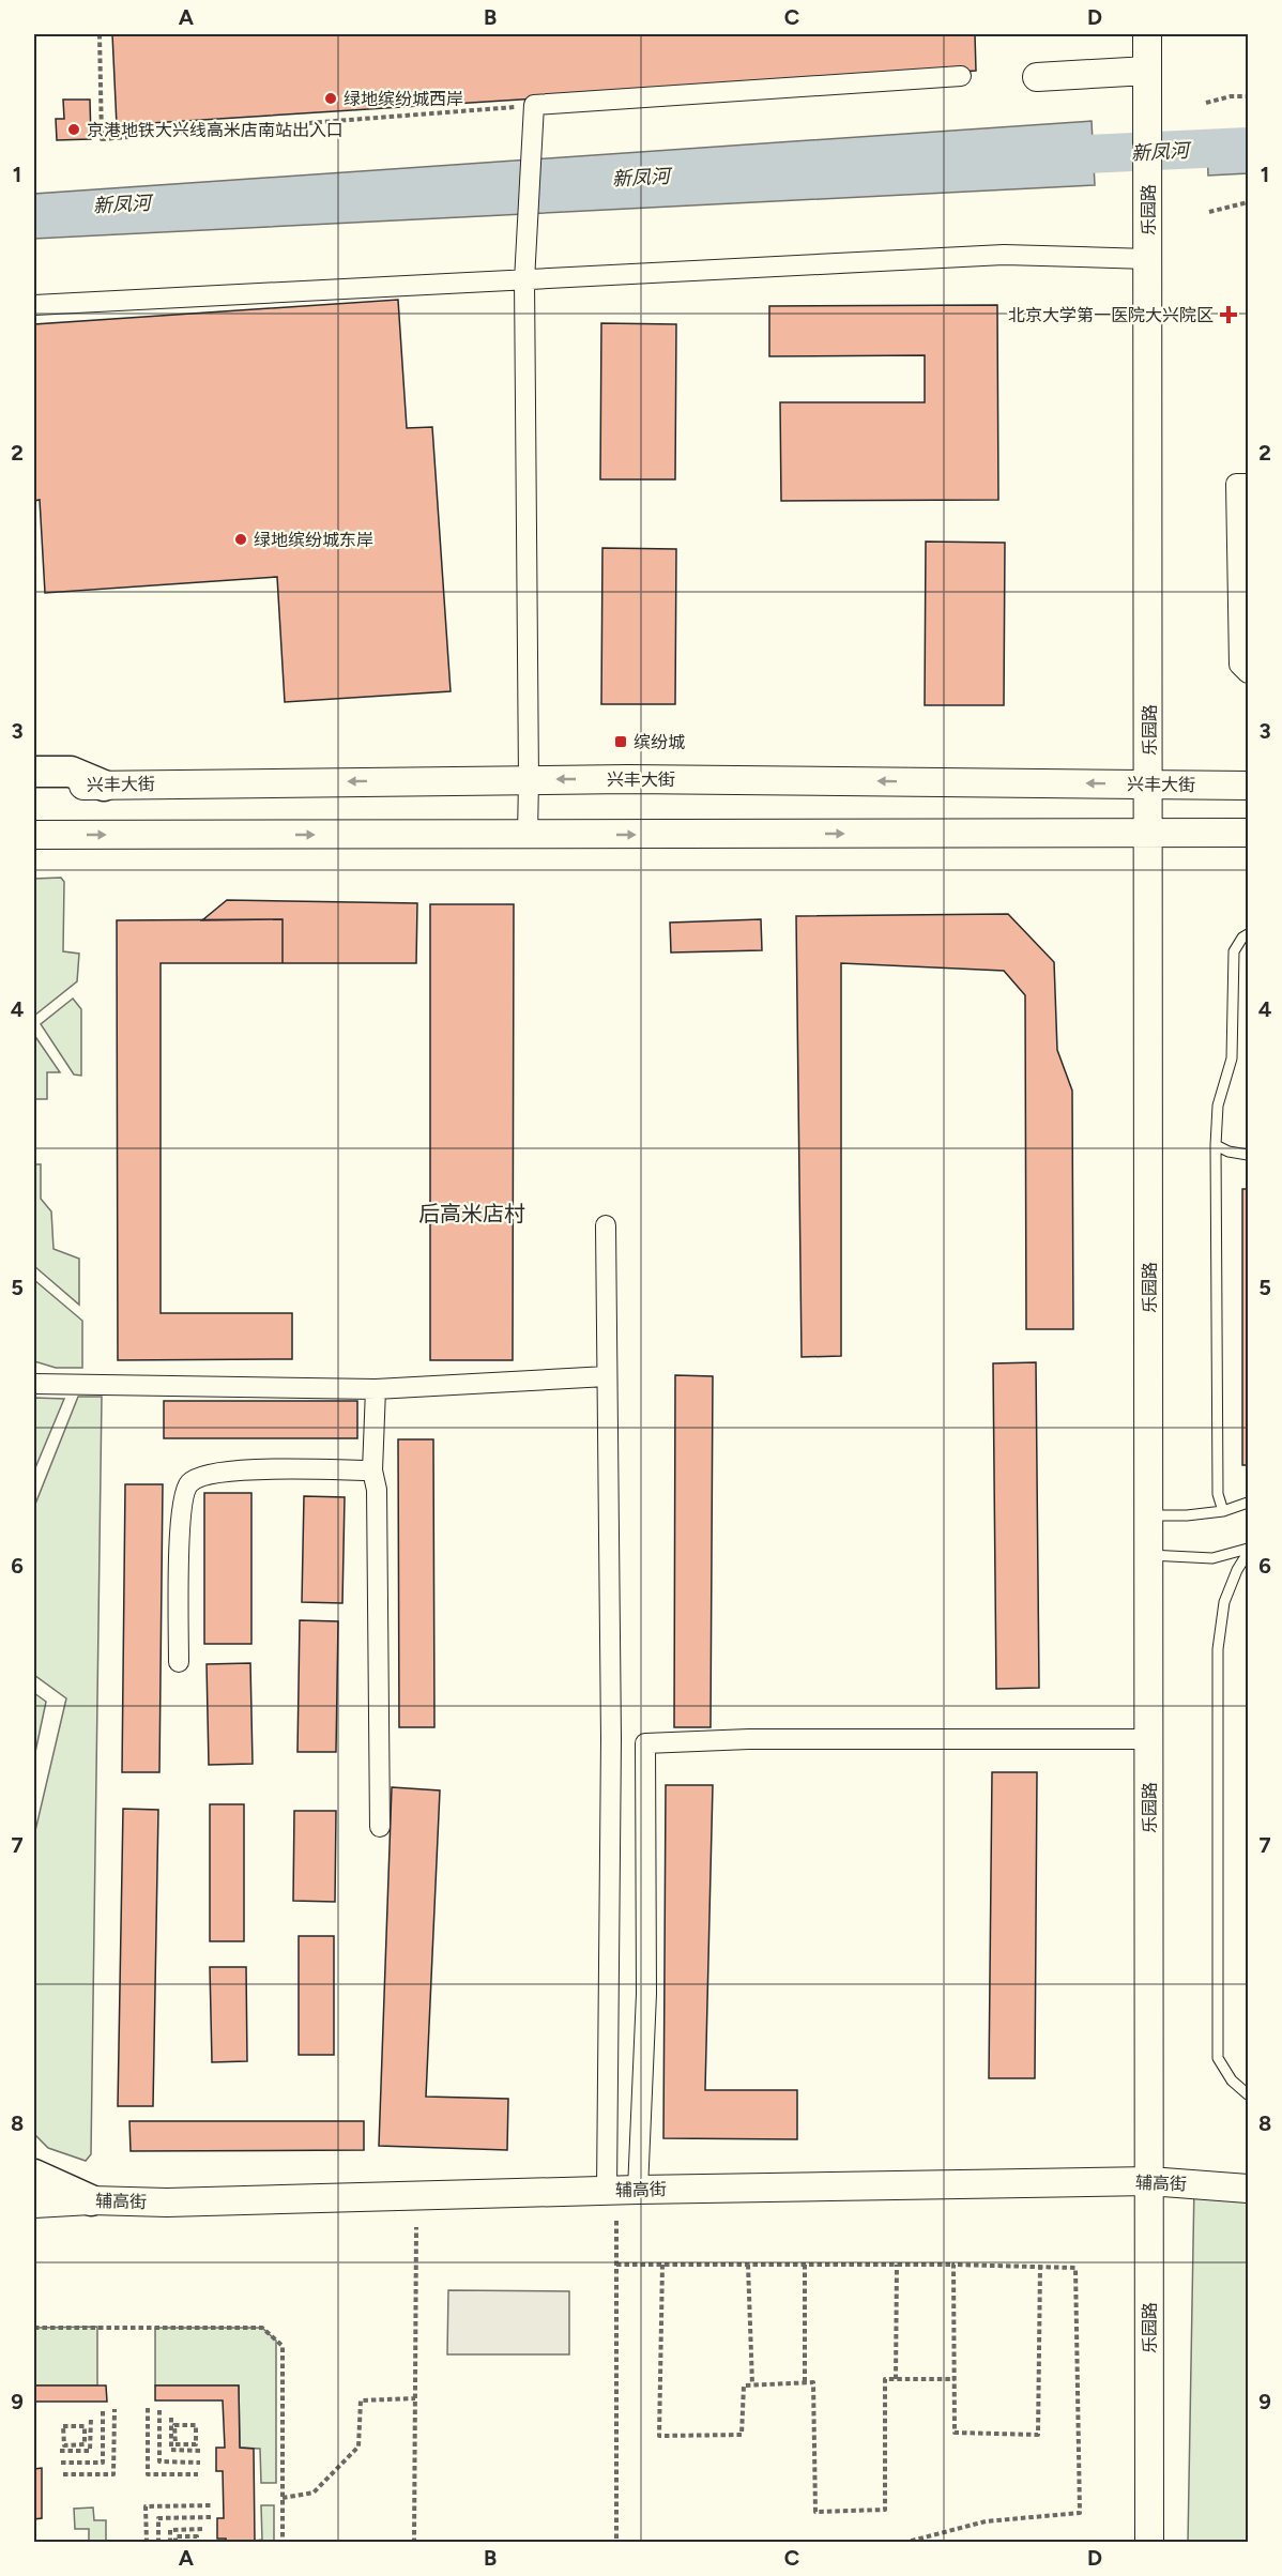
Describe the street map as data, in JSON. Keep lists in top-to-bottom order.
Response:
{
  "streets": {
    "street": ["乐园路", "兴丰大街", "辅高街"]
  },
  "crossings": [
    ["乐园路", "兴丰大街"],
    ["乐园路", "辅高街"]
  ],
  "districts": ["后高米店村"],
  "water": ["新凤河"],
  "places": {
    "other": ["绿地缤纷城西岸", "京港地铁大兴线高米店南站出入口", "绿地缤纷城东岸"],
    "health": ["北京大学第一医院大兴院区"],
    "transit": ["缤纷城"]
  },
  "grid": {
    "columns": [
      "A",
      "B",
      "C",
      "D"
    ],
    "rows": [
      "1",
      "2",
      "3",
      "4",
      "5",
      "6",
      "7",
      "8",
      "9"
    ]
  }
}
